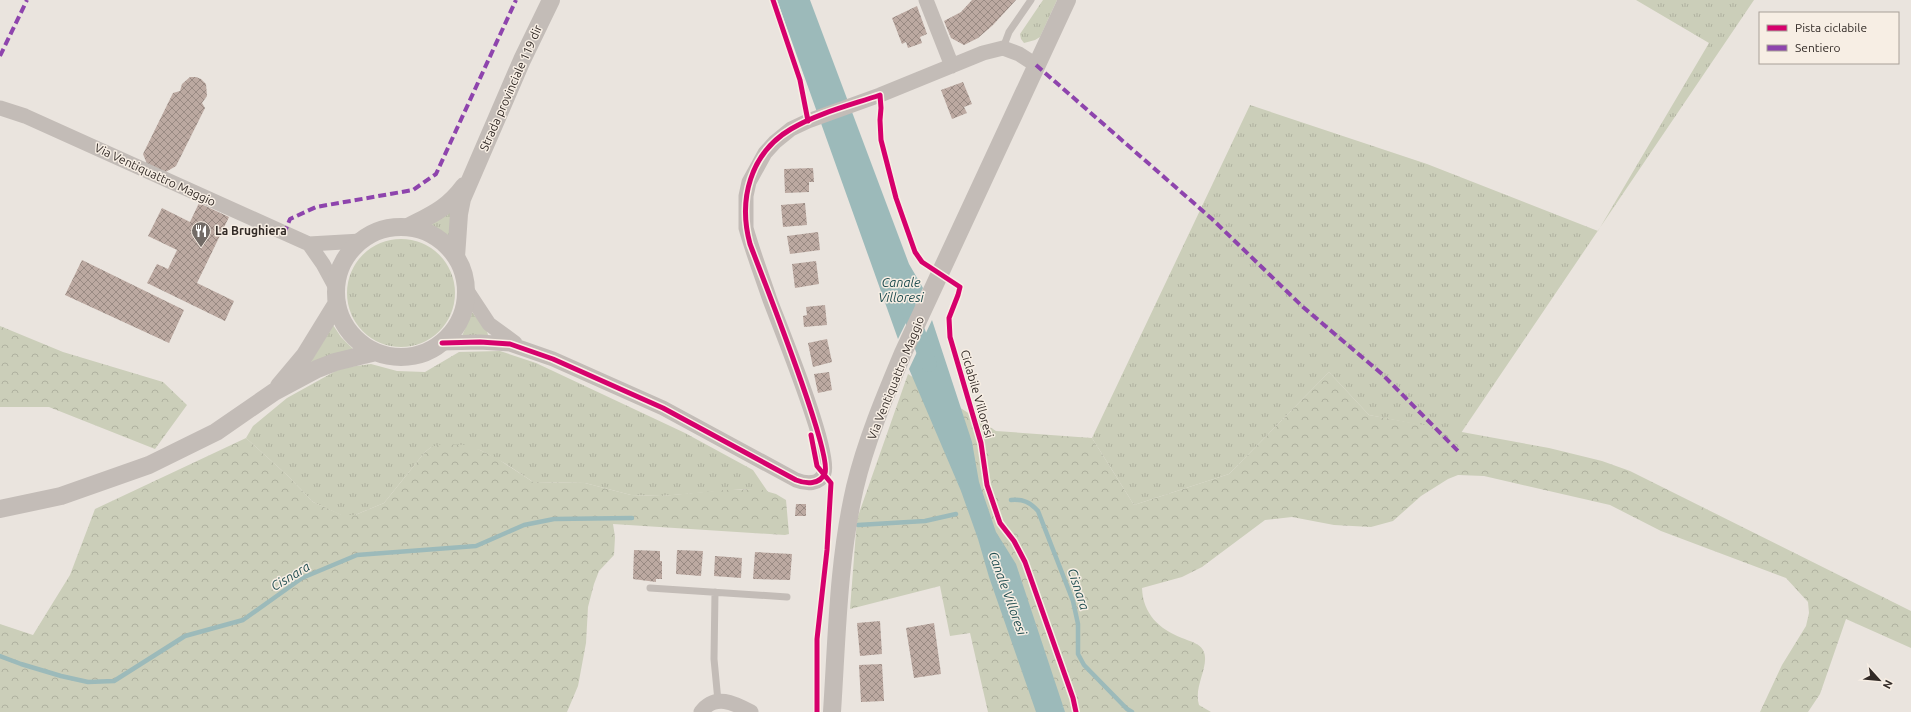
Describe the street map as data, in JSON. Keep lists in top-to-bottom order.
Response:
{
  "streets": {
    "street": ["Strada provinciale 119 dir", "Via Ventiquattro Maggio"],
    "cycle path": ["Ciclabile Villoresi"]
  },
  "crossings": [
    ["Strada provinciale 119 dir", "Via Ventiquattro Maggio"]
  ],
  "water": ["Canale Villoresi", "Cisnara"],
  "places": {
    "restaurant": ["La Brughiera"]
  },
  "legend": ["Pista ciclabile", "Sentiero"],
  "north": "bottom right"
}
